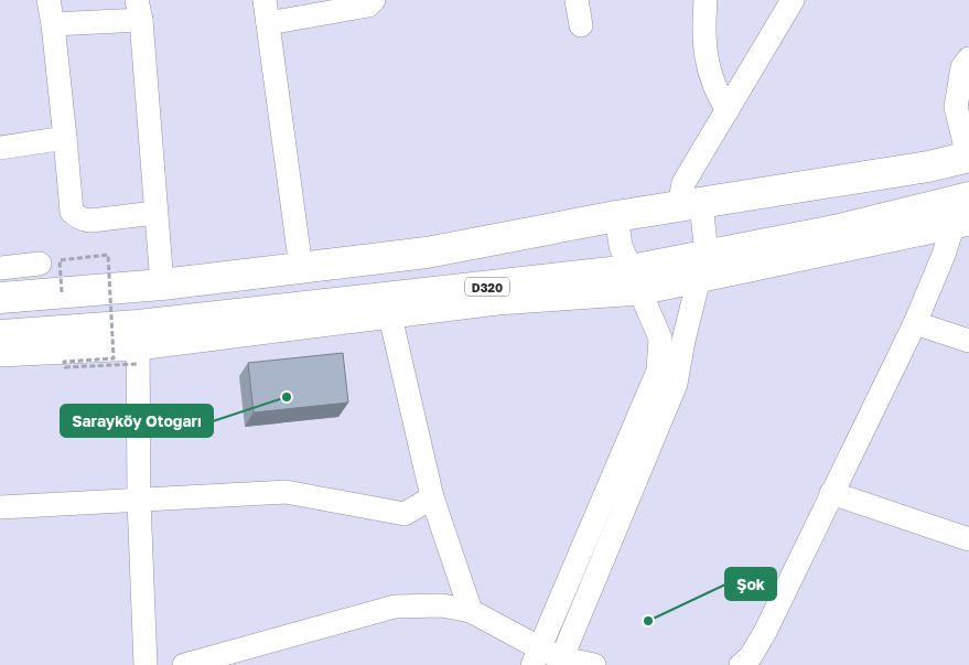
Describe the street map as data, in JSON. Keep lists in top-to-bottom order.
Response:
{
  "streets": {
    "highway": ["D320"]
  },
  "places": ["Sarayköy Otogarı", "Şok"]
}
